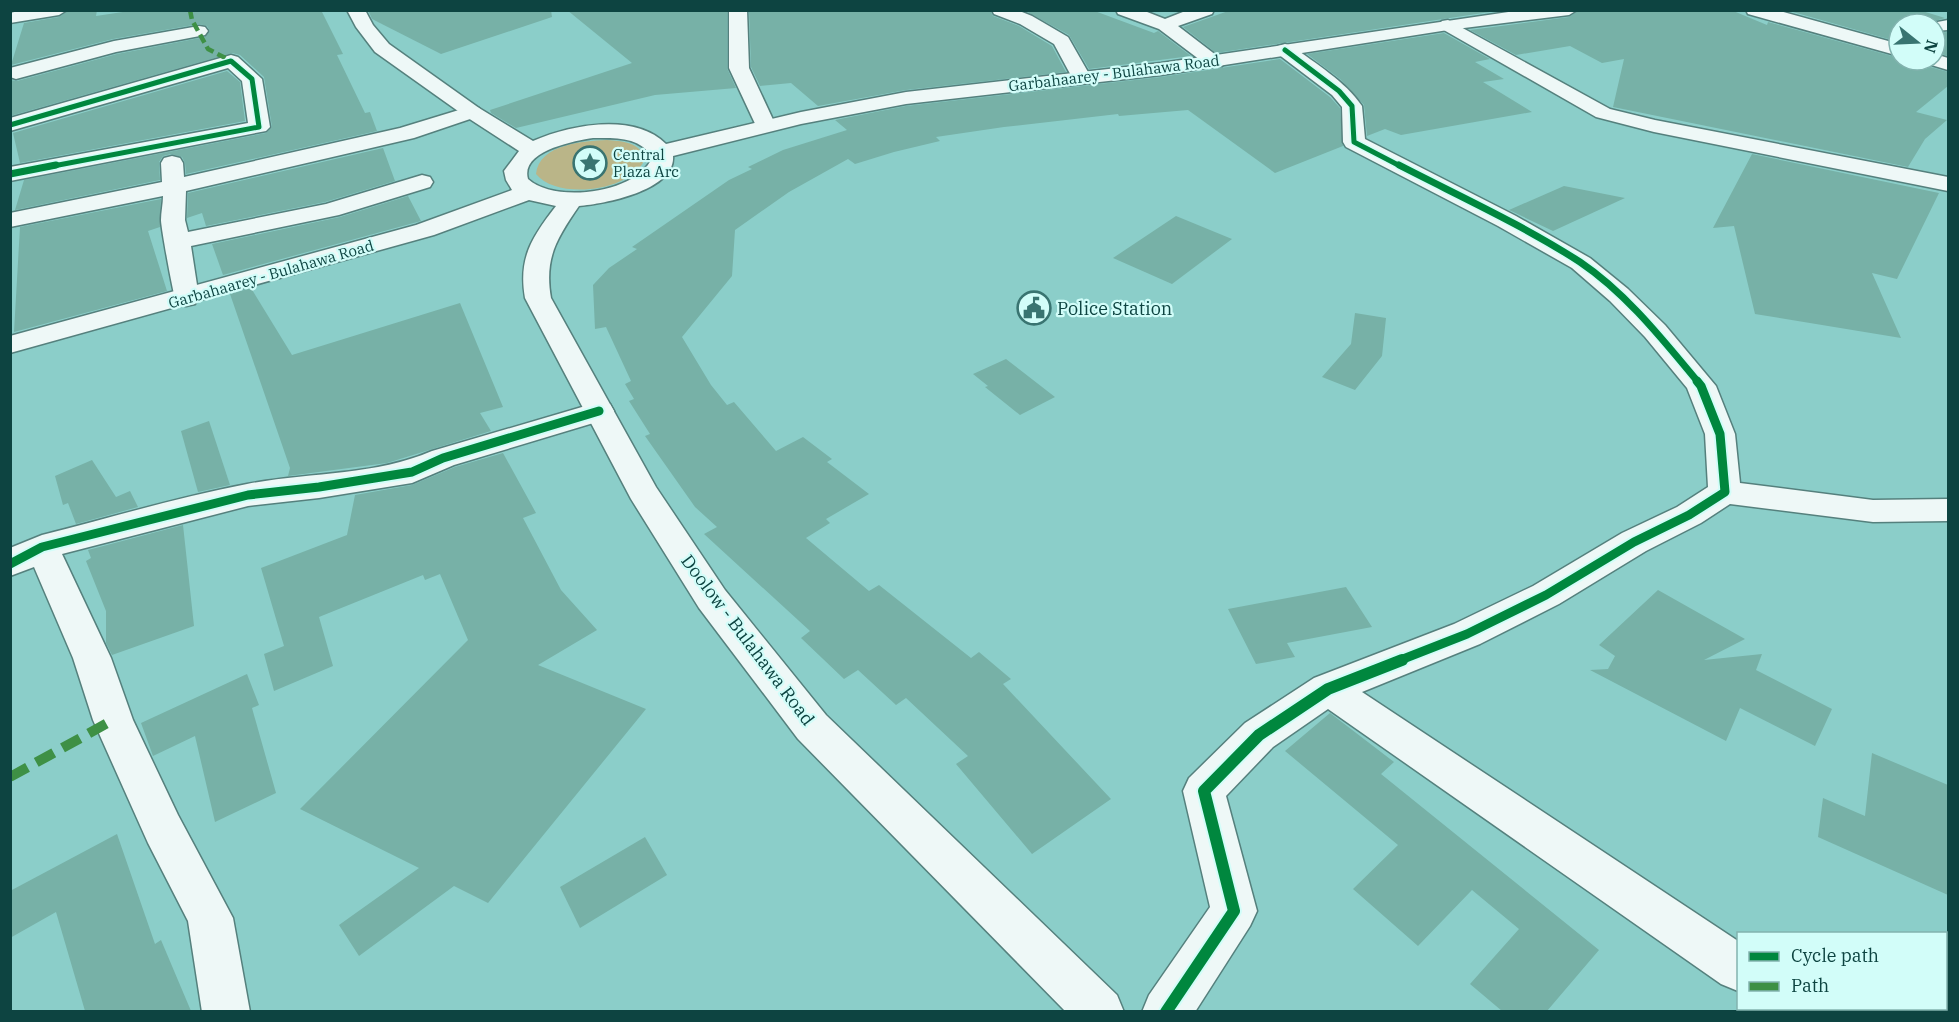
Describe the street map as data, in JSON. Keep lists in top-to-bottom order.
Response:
{
  "streets": {
    "street": ["Garbahaarey - Bulahawa Road", "Doolow - Bulahawa Road"]
  },
  "places": {
    "place": ["Central Plaza Arc"],
    "public building": ["Police Station"]
  },
  "legend": ["Cycle path", "Path"],
  "north": "right"
}
